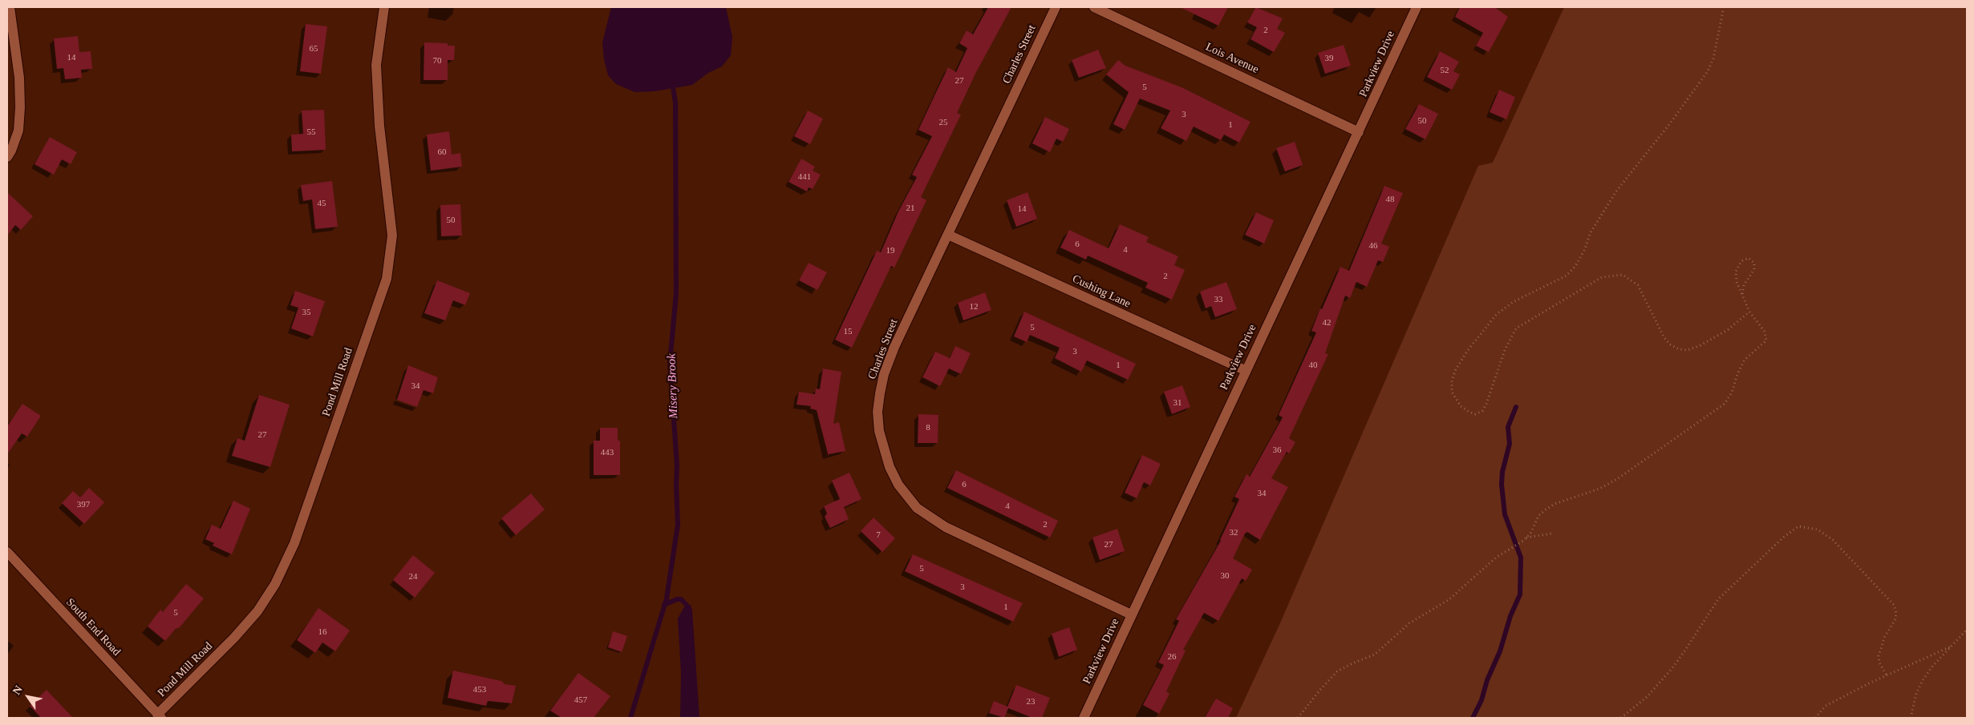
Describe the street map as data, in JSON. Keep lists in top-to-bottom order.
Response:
{
  "streets": {
    "street": [
      "Charles Street",
      "Lois Avenue",
      "Parkview Drive",
      "Cushing Lane",
      "Pond Mill Road",
      "South End Road"
    ]
  },
  "crossings": [
    ["Charles Street", "Parkview Drive"],
    ["Charles Street", "Cushing Lane"],
    ["Lois Avenue", "Parkview Drive"],
    ["Parkview Drive", "Cushing Lane"],
    ["Pond Mill Road", "South End Road"]
  ],
  "water": ["Misery Brook"],
  "house_numbers": [
    "2",
    "65",
    "14",
    "39",
    "70",
    "52",
    "27",
    "5",
    "3",
    "50",
    "25",
    "1",
    "55",
    "60",
    "441",
    "48",
    "45",
    "21",
    "14",
    "50",
    "6",
    "46",
    "4",
    "19",
    "2",
    "33",
    "12",
    "35",
    "42",
    "5",
    "15",
    "3",
    "1",
    "40",
    "34",
    "31",
    "8",
    "27",
    "36",
    "443",
    "6",
    "34",
    "397",
    "4",
    "2",
    "32",
    "7",
    "27",
    "5",
    "30",
    "24",
    "3",
    "1",
    "5",
    "16",
    "26",
    "453",
    "457",
    "23"
  ],
  "north": "top left"
}
